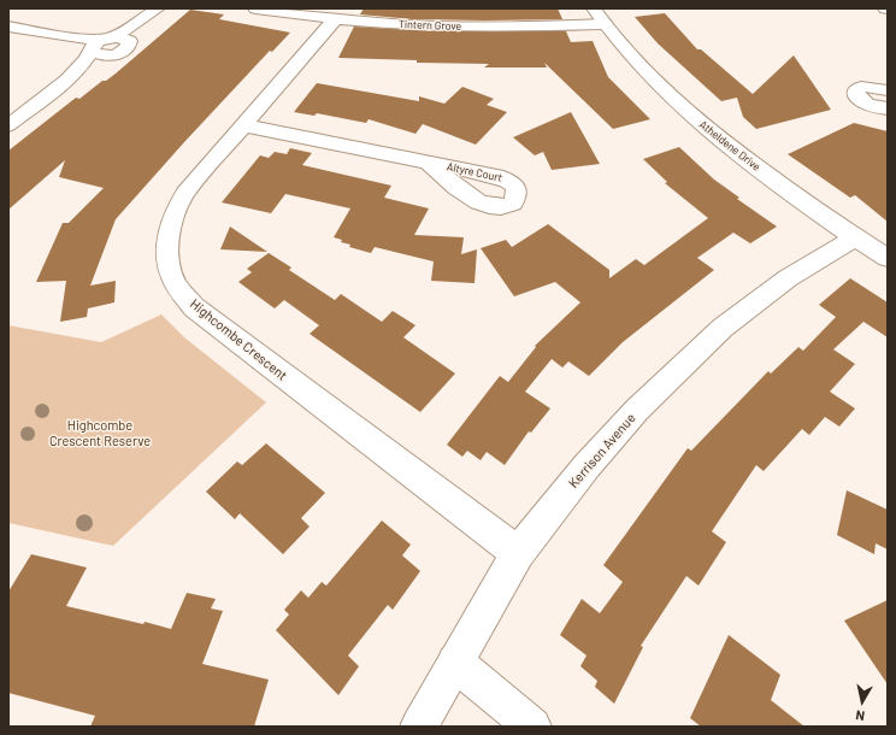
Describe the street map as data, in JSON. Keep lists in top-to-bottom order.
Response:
{
  "streets": {
    "street": [
      "Tintern Grove",
      "Atheldene Drive",
      "Altyre Court",
      "Highcombe Crescent",
      "Kerrison Avenue"
    ]
  },
  "crossings": [
    ["Tintern Grove", "Atheldene Drive"],
    ["Tintern Grove", "Highcombe Crescent"],
    ["Atheldene Drive", "Kerrison Avenue"],
    ["Altyre Court", "Highcombe Crescent"],
    ["Highcombe Crescent", "Kerrison Avenue"]
  ],
  "parks": ["Highcombe Crescent Reserve"],
  "north": "bottom"
}
